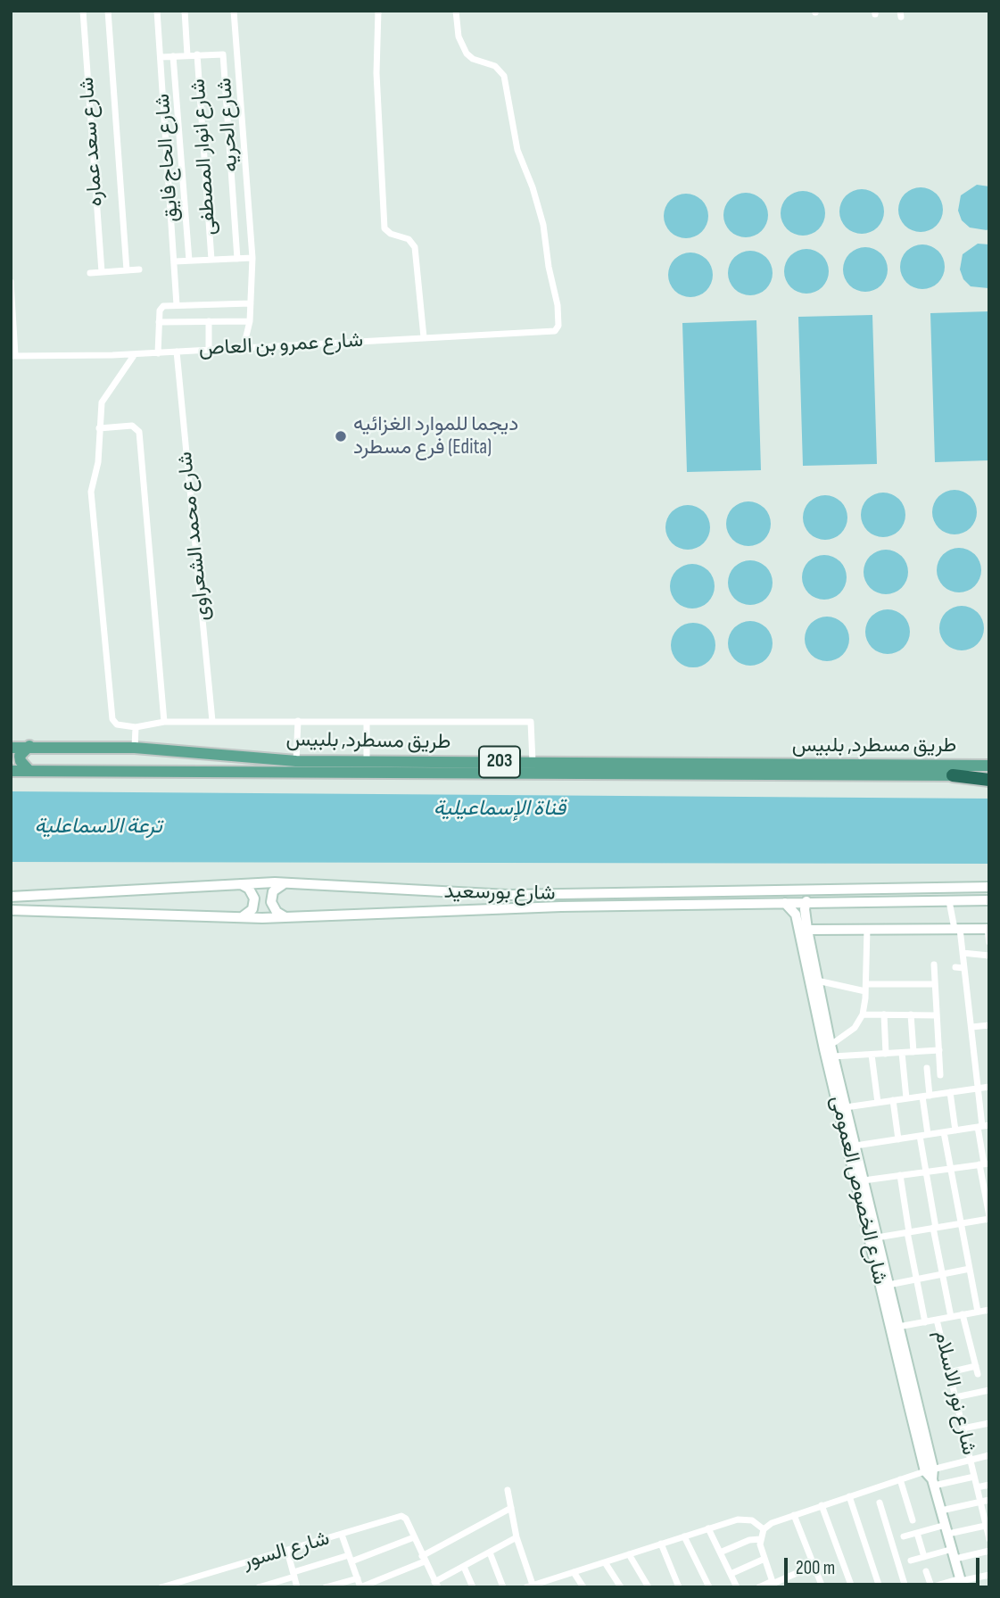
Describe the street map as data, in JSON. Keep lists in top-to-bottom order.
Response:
{
  "streets": {
    "main road": [
      "طريق مسطرد, بلبيس",
      "203",
      "شارع بورسعيد",
      "شارع الخصوص العمومى"
    ],
    "street": [
      "شارع الحريه",
      "شارع سعد عماره",
      "شارع انوار المصطفى",
      "شارع الحاج فايق",
      "شارع عمرو بن العاص",
      "شارع محمد الشعراوى",
      "شارع نور الاسلام",
      "شارع السور"
    ]
  },
  "crossings": [
    ["شارع الحريه", "شارع انوار المصطفى"],
    ["شارع الحريه", "شارع الحاج فايق"],
    ["شارع عمرو بن العاص", "شارع محمد الشعراوى"],
    ["شارع بورسعيد", "شارع الخصوص العمومى"]
  ],
  "water": ["قناة الإسماعيلية", "ترعة الاسماعلية"],
  "places": ["ديجما للموارد الغزائيه فرع مسطرد (Edita)"],
  "scale_bar": "200 m"
}
